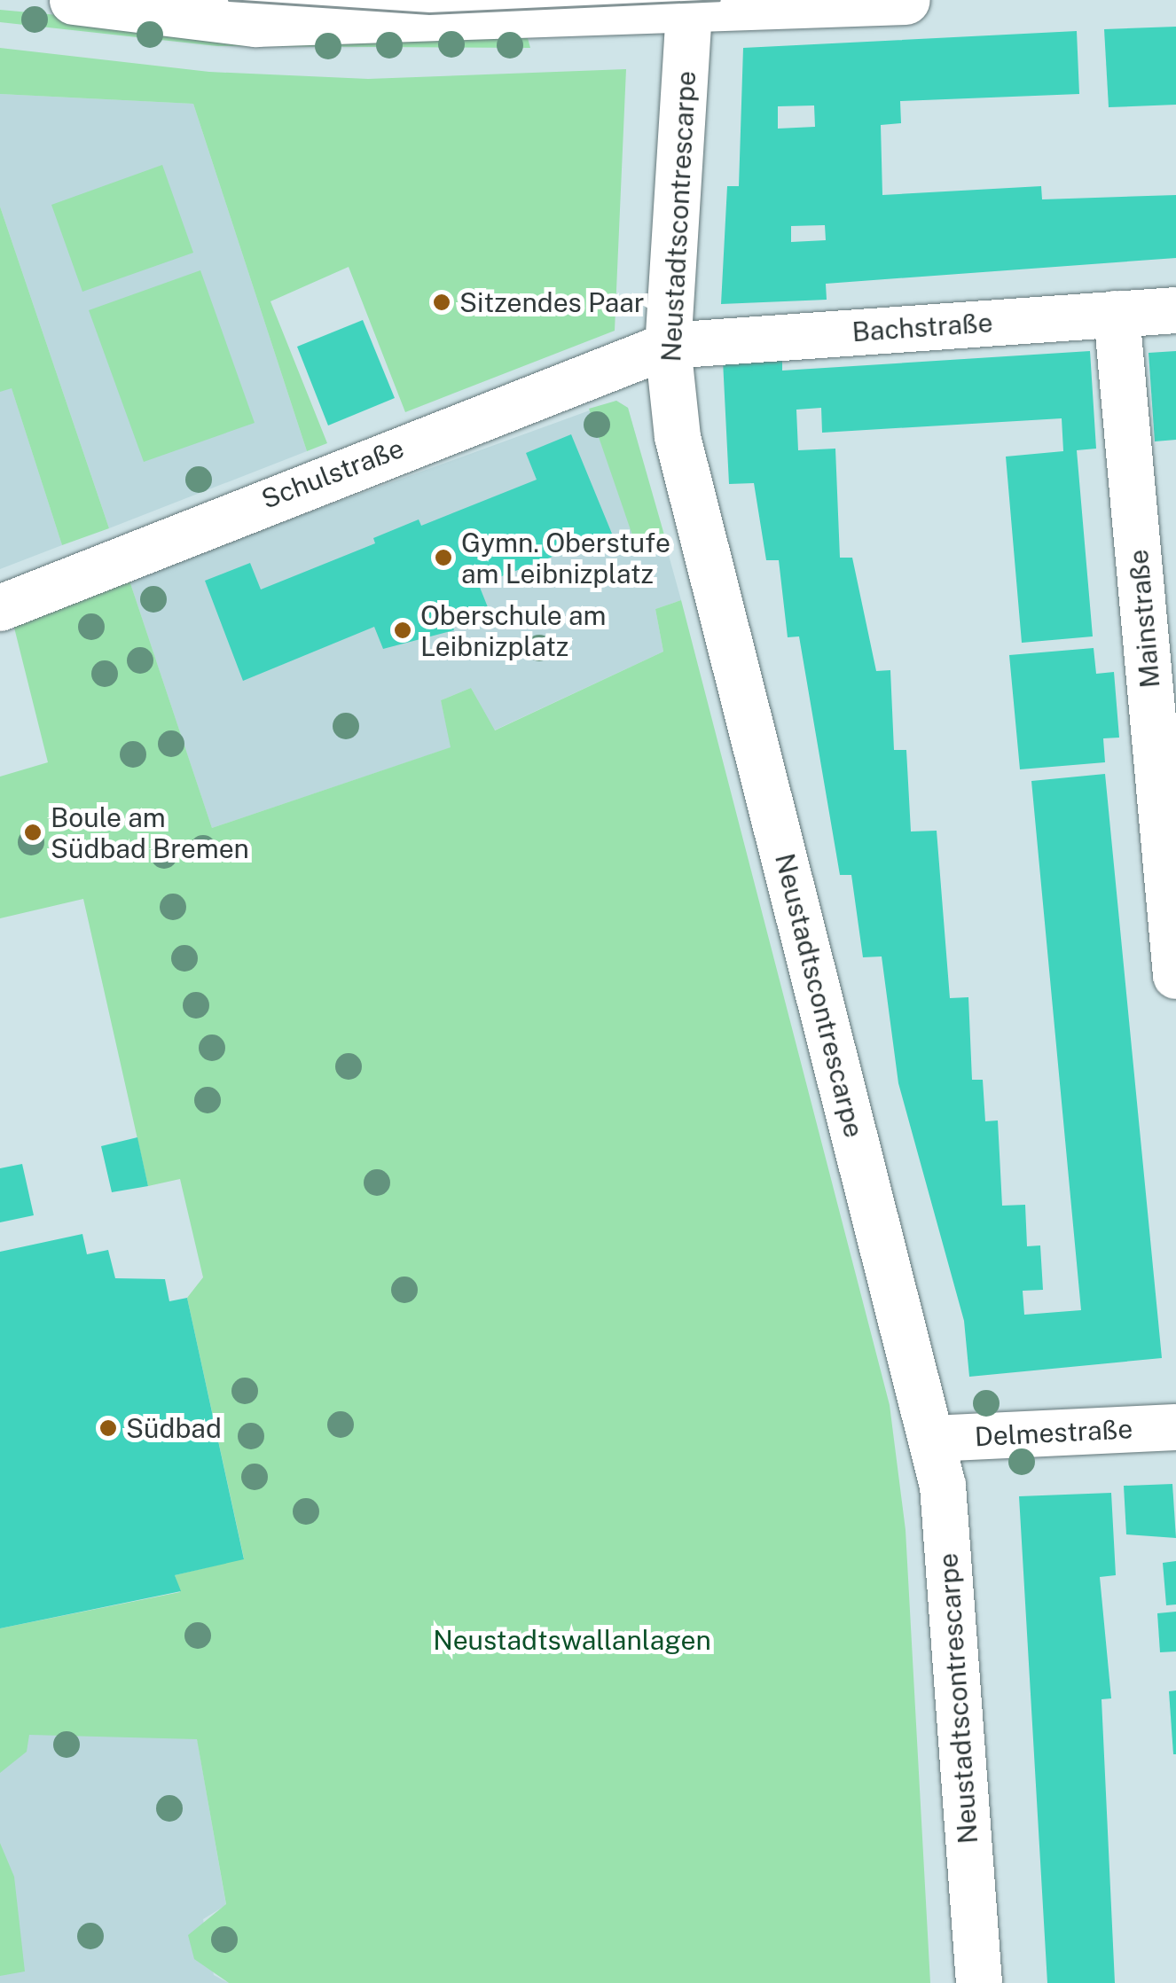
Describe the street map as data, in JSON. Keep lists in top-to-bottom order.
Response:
{
  "streets": {
    "street": [
      "Neustadtscontrescarpe",
      "Bachstraße",
      "Schulstraße",
      "Mainstraße",
      "Delmestraße"
    ]
  },
  "crossings": [
    ["Neustadtscontrescarpe", "Bachstraße"],
    ["Neustadtscontrescarpe", "Schulstraße"],
    ["Neustadtscontrescarpe", "Delmestraße"],
    ["Bachstraße", "Schulstraße"],
    ["Bachstraße", "Mainstraße"]
  ],
  "parks": ["Neustadtswallanlagen"],
  "places": [
    "Sitzendes Paar",
    "Gymn. Oberstufe am Leibnizplatz",
    "Oberschule am Leibnizplatz",
    "Boule am Südbad Bremen",
    "Südbad"
  ]
}
